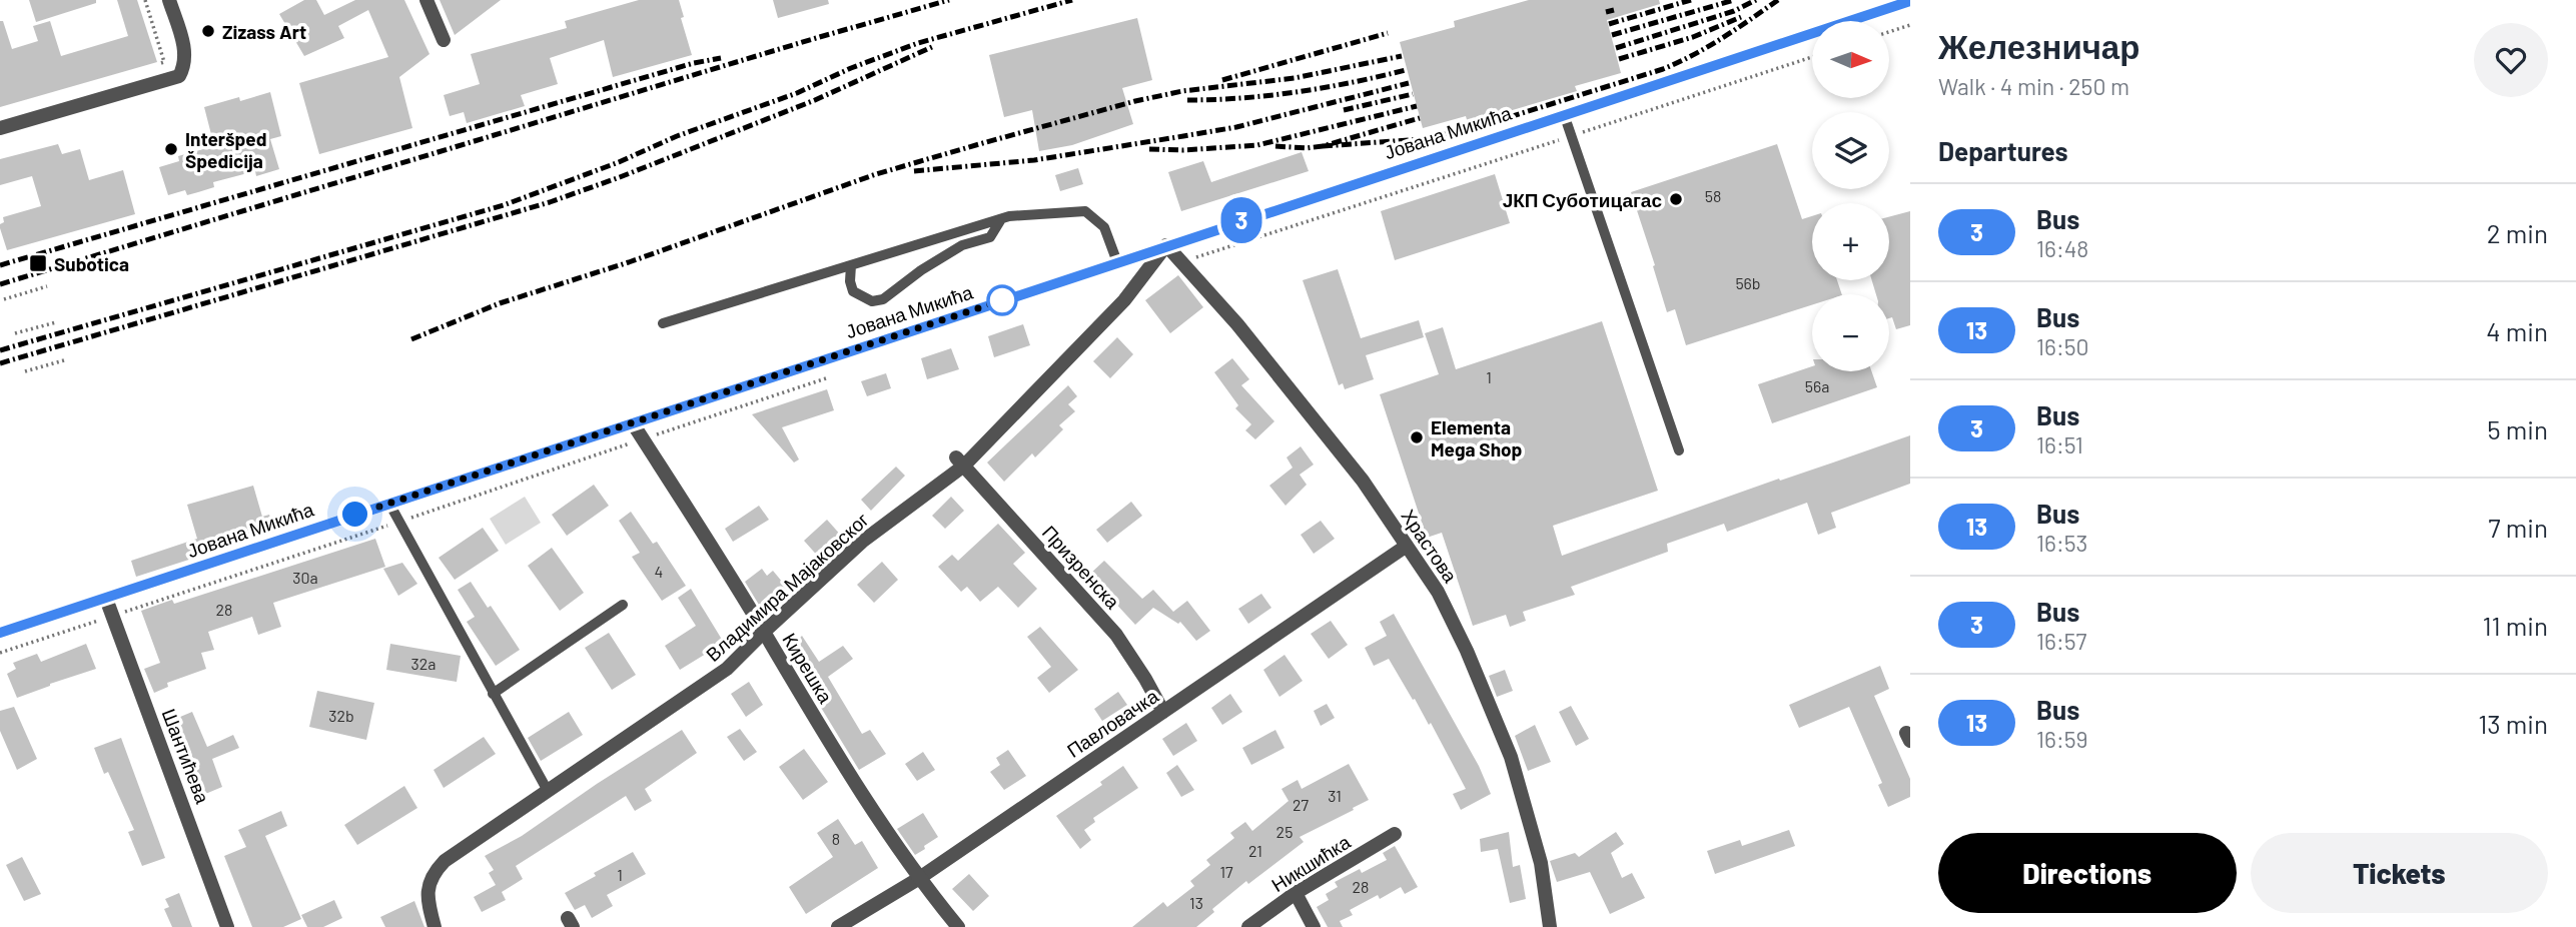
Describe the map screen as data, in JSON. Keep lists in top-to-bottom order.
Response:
{
  "streets": {
    "street": [
      "Јована Микића",
      "Храстова",
      "Призренска",
      "Владимира Мајаковског",
      "Кирешка",
      "Павловачка",
      "Шантићева",
      "Никшићка"
    ]
  },
  "crossings": [
    ["Јована Микића", "Храстова"],
    ["Јована Микића", "Владимира Мајаковског"],
    ["Јована Микића", "Кирешка"],
    ["Јована Микића", "Шантићева"],
    ["Храстова", "Владимира Мајаковског"],
    ["Храстова", "Павловачка"],
    ["Призренска", "Владимира Мајаковског"],
    ["Призренска", "Павловачка"],
    ["Владимира Мајаковског", "Кирешка"],
    ["Кирешка", "Павловачка"]
  ],
  "places": {
    "other": [
      "Zizass Art",
      "Interšped Špedicija",
      "ЈКП Суботицагас",
      "Elementa Mega Shop"
    ],
    "transit": ["Subotica"]
  },
  "lines": ["bus line 3"],
  "house_numbers": [
    "58",
    "56b",
    "1",
    "56a",
    "4",
    "30a",
    "28",
    "32a",
    "32b",
    "31",
    "27",
    "25",
    "8",
    "21",
    "17",
    "1",
    "28",
    "13"
  ],
  "north": "right",
  "page": {
    "on_map": "3",
    "heading": [
      ["Железничар", "Walk · 4 min · 250 m"],
      "Departures"
    ],
    "map_buttons": ["+", "−"],
    "list": [
      {
        "mark": "3",
        "name": "Bus",
        "note": "16:48",
        "value": "2 min"
      },
      {
        "mark": "13",
        "name": "Bus",
        "note": "16:50",
        "value": "4 min"
      },
      {
        "mark": "3",
        "name": "Bus",
        "note": "16:51",
        "value": "5 min"
      },
      {
        "mark": "13",
        "name": "Bus",
        "note": "16:53",
        "value": "7 min"
      },
      {
        "mark": "3",
        "name": "Bus",
        "note": "16:57",
        "value": "11 min"
      },
      {
        "mark": "13",
        "name": "Bus",
        "note": "16:59",
        "value": "13 min"
      }
    ],
    "buttons": ["Directions", "Tickets"]
  }
}
